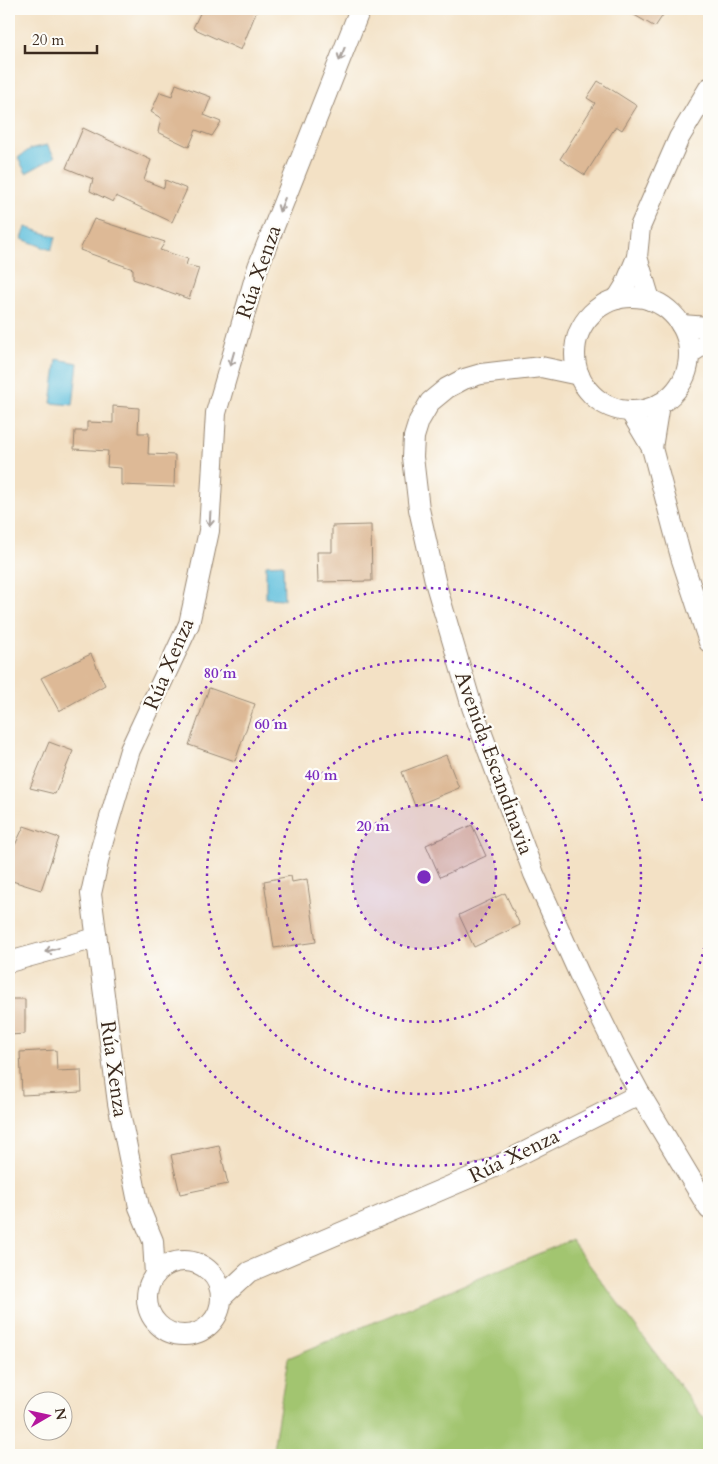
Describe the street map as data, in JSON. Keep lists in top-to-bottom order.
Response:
{
  "streets": {
    "street": ["Rúa Xenza", "Avenida Escandinavia"]
  },
  "crossings": [
    ["Rúa Xenza", "Avenida Escandinavia"]
  ],
  "one_way": ["Rúa Xenza"],
  "scale_bar": "20 m",
  "north": "right",
  "rings": [
    "80 m",
    "60 m",
    "40 m",
    "20 m"
  ]
}
